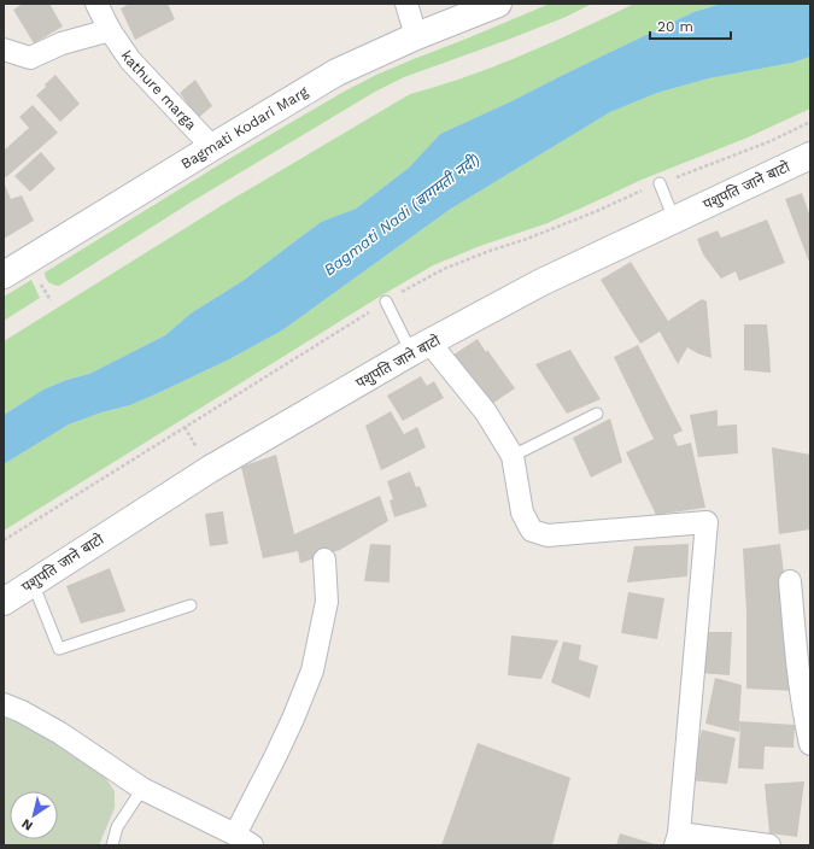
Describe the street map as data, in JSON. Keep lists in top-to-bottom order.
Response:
{
  "streets": {
    "main road": ["Bagmati Kodari Marg", "पशुपति जाने बाटो"],
    "street": ["kathure marga"]
  },
  "crossings": [
    ["kathure marga", "Bagmati Kodari Marg"]
  ],
  "water": ["Bagmati Nadi (बागमती नदी)"],
  "scale_bar": "20 m",
  "north": "bottom left"
}
